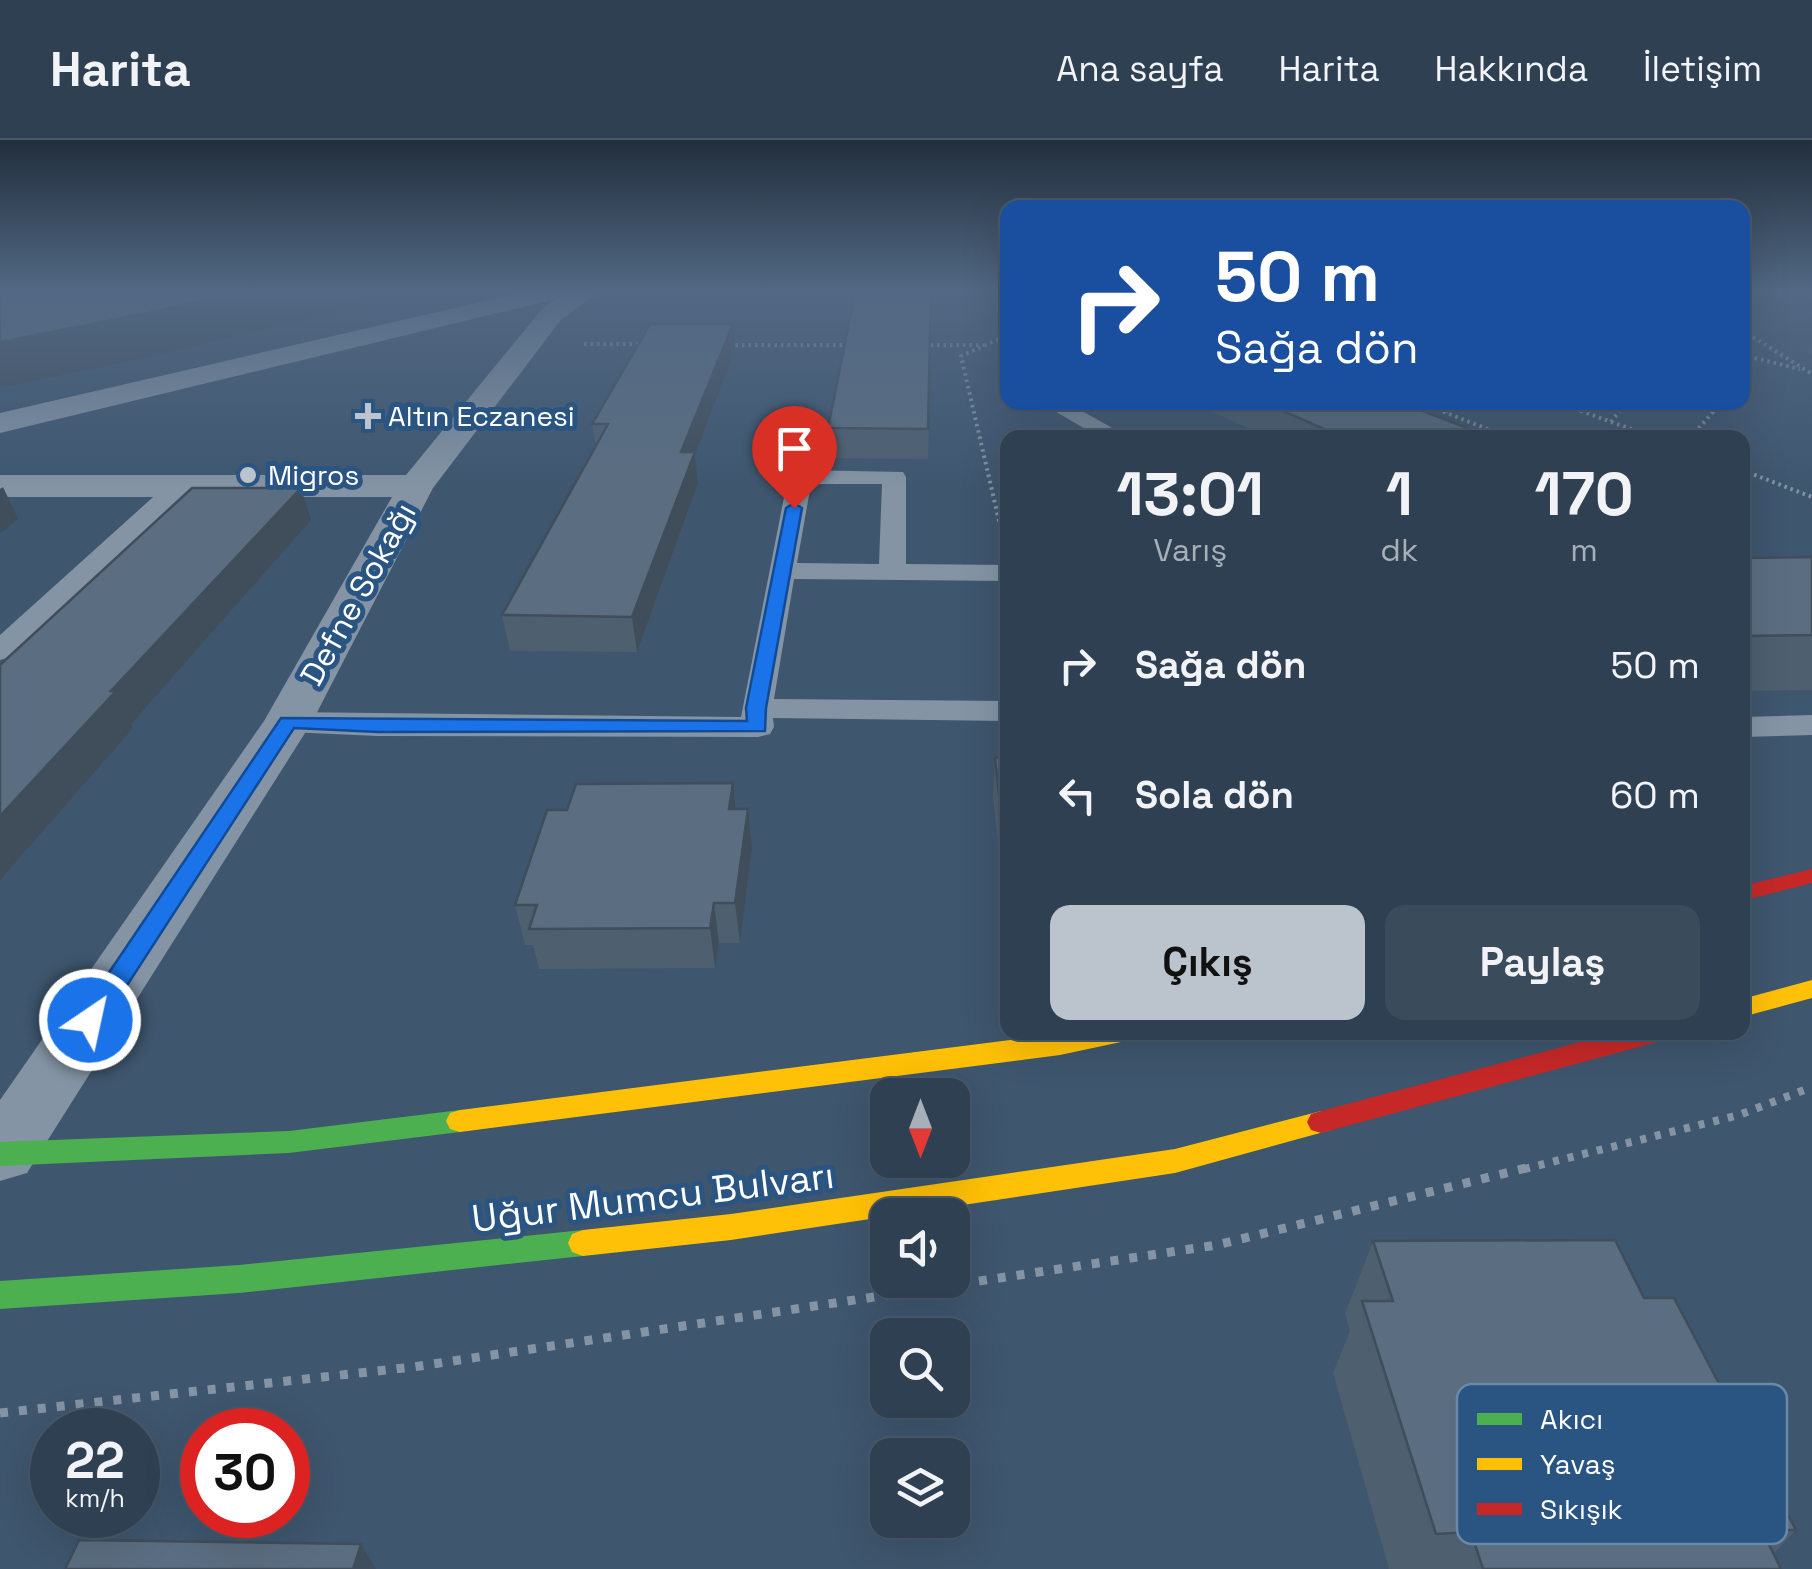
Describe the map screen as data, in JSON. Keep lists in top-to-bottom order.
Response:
{
  "streets": {
    "main road": ["Uğur Mumcu Bulvarı"],
    "street": ["Defne Sokağı"]
  },
  "places": {
    "health": ["Altın Eczanesi"],
    "other": ["Migros"]
  },
  "legend": ["Akıcı", "Yavaş", "Sıkışık"],
  "north": "bottom",
  "page": {
    "header": "Harita",
    "nav": [
      "Ana sayfa",
      "Harita",
      "Hakkında",
      "İletişim"
    ],
    "turn": ["50 m", "Sağa dön"],
    "eta": [
      "13:01",
      "Varış",
      "1",
      "dk",
      "170",
      "m"
    ],
    "list": [
      {
        "name": "Sağa dön",
        "value": "50 m"
      },
      {
        "name": "Sola dön",
        "value": "60 m"
      }
    ],
    "buttons": ["Çıkış", "Paylaş"],
    "speed": "22 km/h",
    "limit": "30"
  }
}
